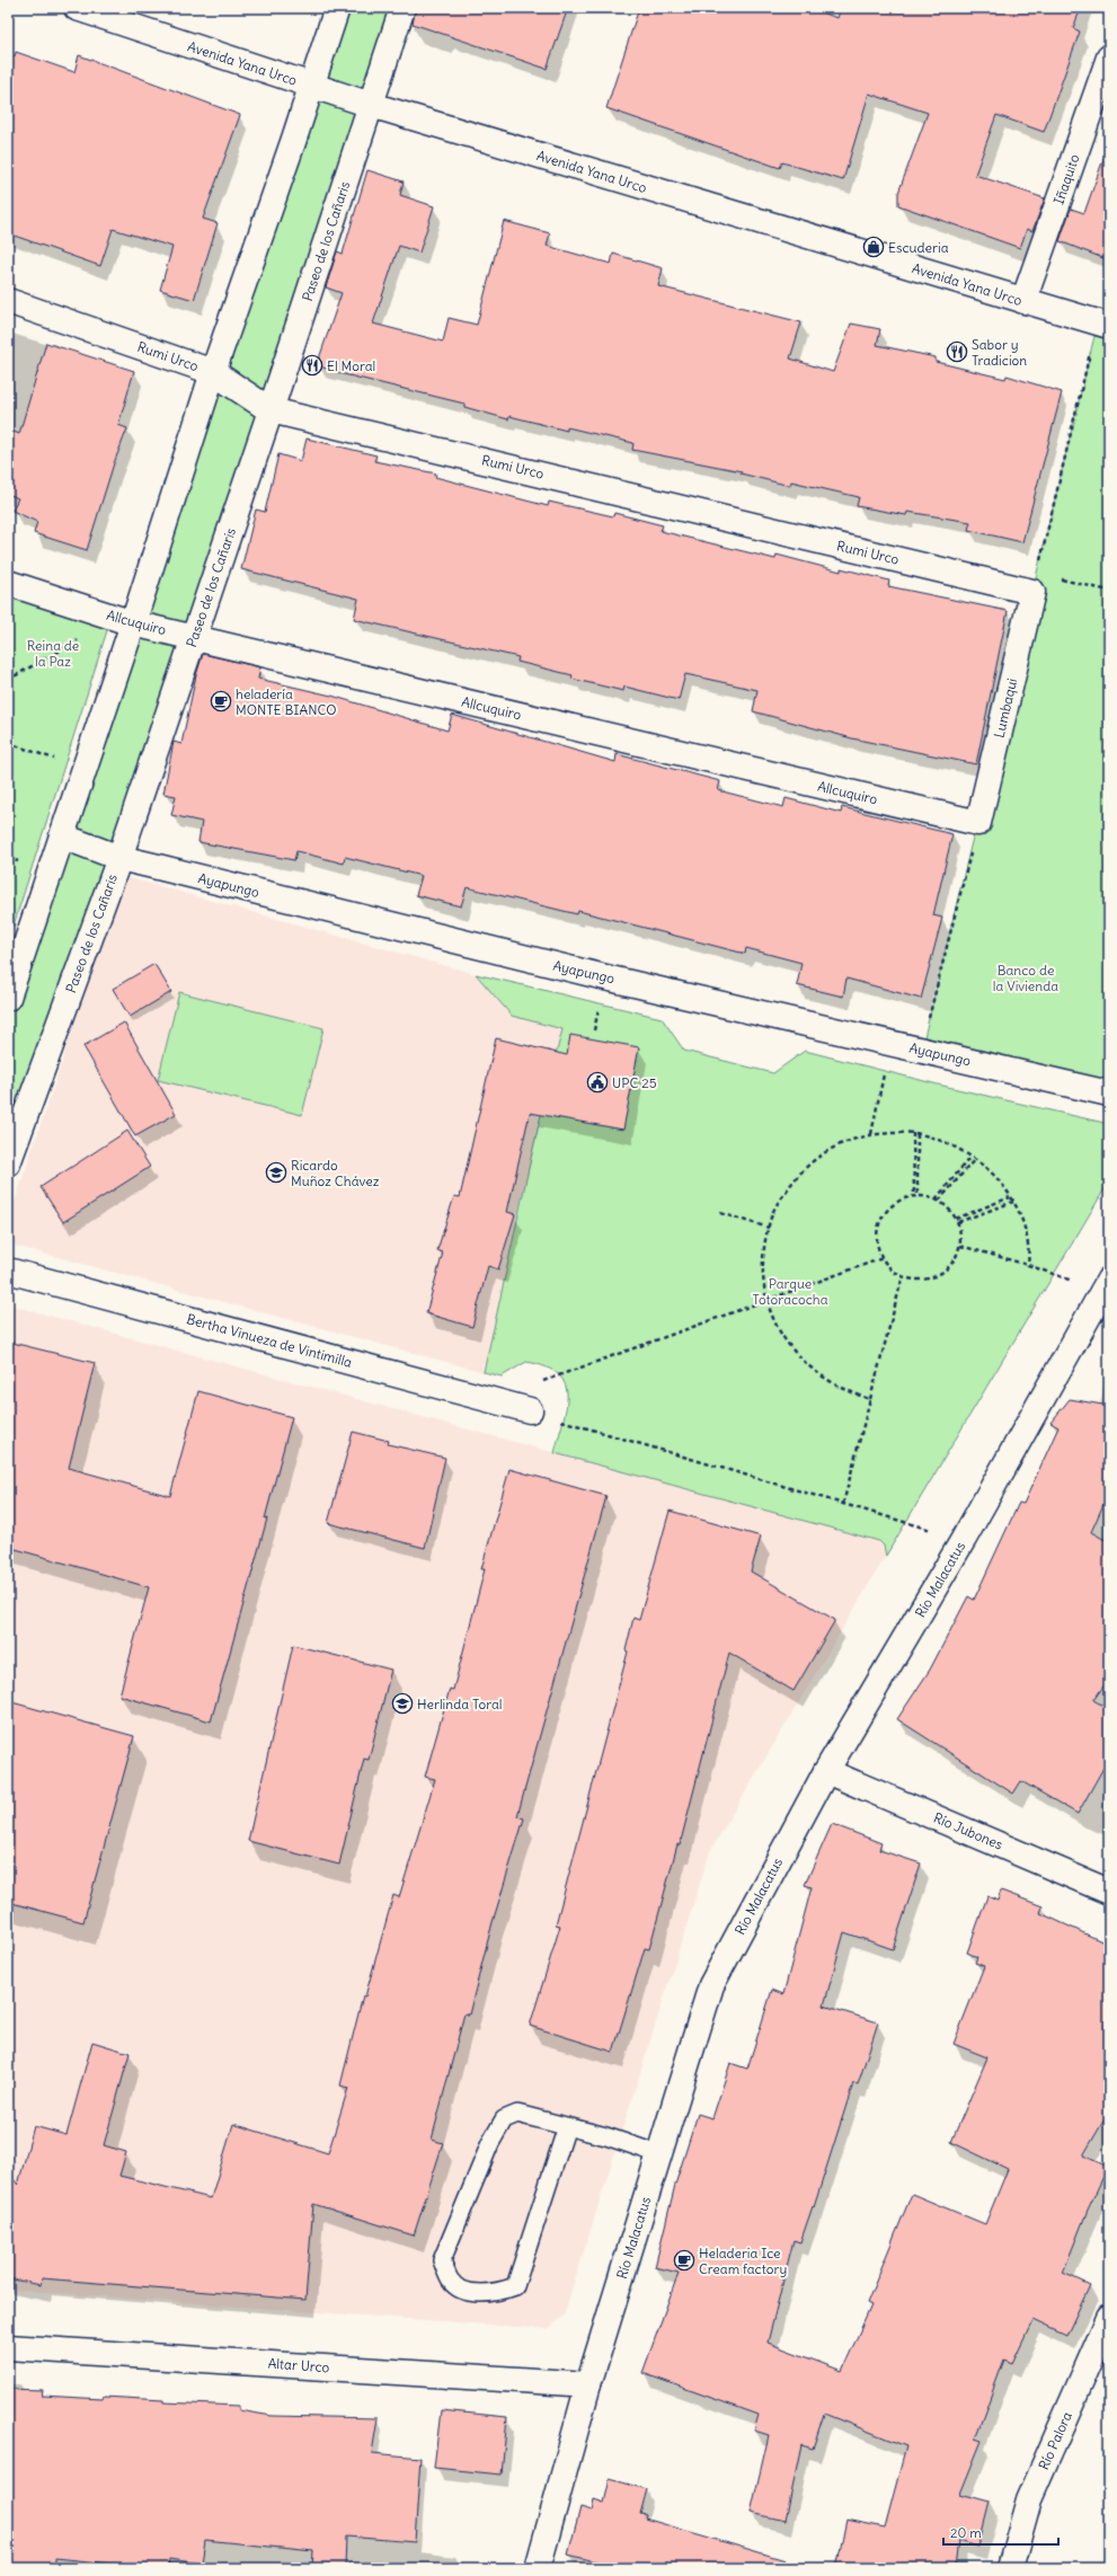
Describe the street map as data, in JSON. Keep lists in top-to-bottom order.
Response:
{
  "streets": {
    "street": [
      "Avenida Yana Urco",
      "Iñaquito",
      "Paseo de los Cañaris",
      "Rumi Urco",
      "Allcuquiro",
      "Lumbaqui",
      "Ayapungo",
      "Bertha Vinueza de Vintimilla",
      "Río Malacatus",
      "Río Jubones",
      "Altar Urco",
      "Río Palora"
    ]
  },
  "crossings": [
    ["Avenida Yana Urco", "Iñaquito"],
    ["Avenida Yana Urco", "Paseo de los Cañaris"],
    ["Paseo de los Cañaris", "Rumi Urco"],
    ["Paseo de los Cañaris", "Allcuquiro"],
    ["Paseo de los Cañaris", "Ayapungo"],
    ["Rumi Urco", "Lumbaqui"],
    ["Allcuquiro", "Lumbaqui"],
    ["Río Malacatus", "Río Jubones"],
    ["Río Malacatus", "Altar Urco"]
  ],
  "parks": ["Reina de la Paz", "Banco de la Vivienda", "Parque Totoracocha"],
  "places": {
    "shop": ["Escuderia"],
    "restaurant": ["Sabor y Tradicion", "El Moral"],
    "cafe": ["heladería MONTE BIANCO", "Heladeria Ice Cream factory"],
    "public building": ["UPC 25"],
    "school or university": ["Ricardo Muñoz Chávez", "Herlinda Toral"]
  },
  "scale_bar": "20 m"
}
